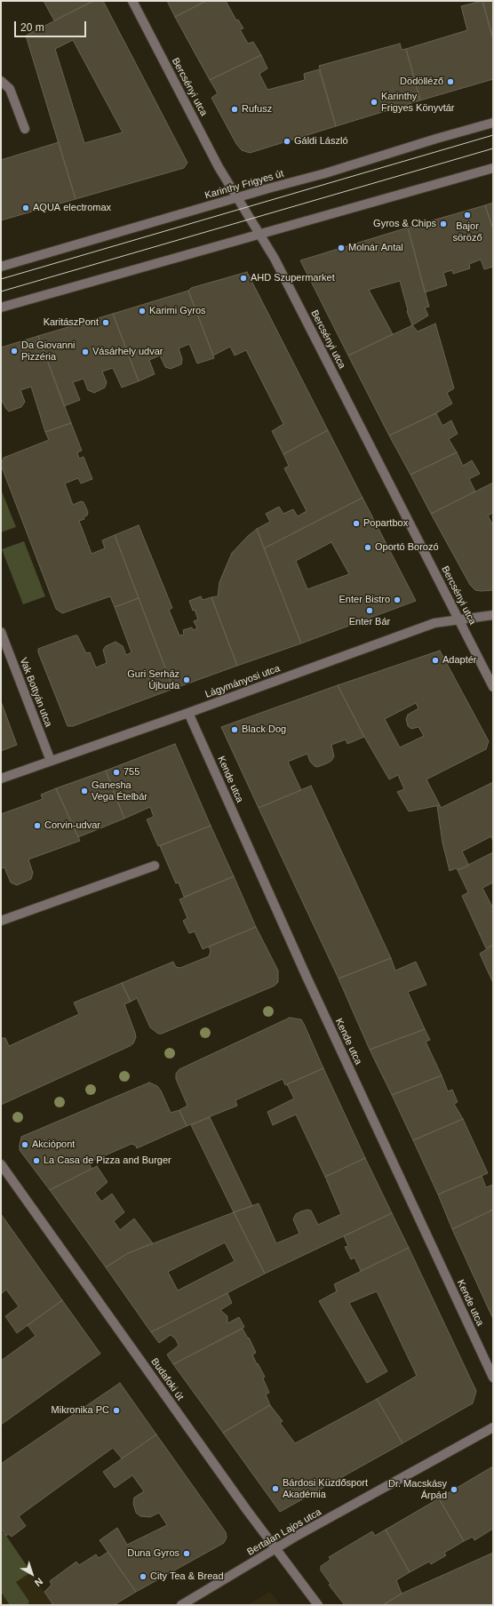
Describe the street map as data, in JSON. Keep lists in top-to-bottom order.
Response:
{
  "streets": {
    "street": [
      "Bercsényi utca",
      "Karinthy Frigyes út",
      "Lágymányosi utca",
      "Vak Bottyán utca",
      "Kende utca",
      "Budafoki út",
      "Bertalan Lajos utca"
    ]
  },
  "crossings": [
    ["Bercsényi utca", "Karinthy Frigyes út"],
    ["Bercsényi utca", "Lágymányosi utca"],
    ["Lágymányosi utca", "Vak Bottyán utca"],
    ["Lágymányosi utca", "Kende utca"],
    ["Budafoki út", "Bertalan Lajos utca"]
  ],
  "places": [
    "Dödölléző",
    "Karinthy Frigyes Könyvtár",
    "Rufusz",
    "Gáldi László",
    "AQUA electromax",
    "Bajor söröző",
    "Gyros & Chips",
    "Molnár Antal",
    "AHD Szupermarket",
    "Karimi Gyros",
    "KaritászPont",
    "Da Giovanni Pizzéria",
    "Vásárhely udvar",
    "Popartbox",
    "Oportó Borozó",
    "Enter Bistro",
    "Enter Bár",
    "Adaptér",
    "Guri Serház Újbuda",
    "Black Dog",
    "755",
    "Ganesha Vega Ételbár",
    "Corvin-udvar",
    "Akciópont",
    "La Casa de Pizza and Burger",
    "Mikronika PC",
    "Bárdosi Küzdősport Akadémia",
    "Dr. Macskásy Árpád",
    "Duna Gyros",
    "City Tea & Bread"
  ],
  "scale_bar": "20 m",
  "north": "bottom right"
}
